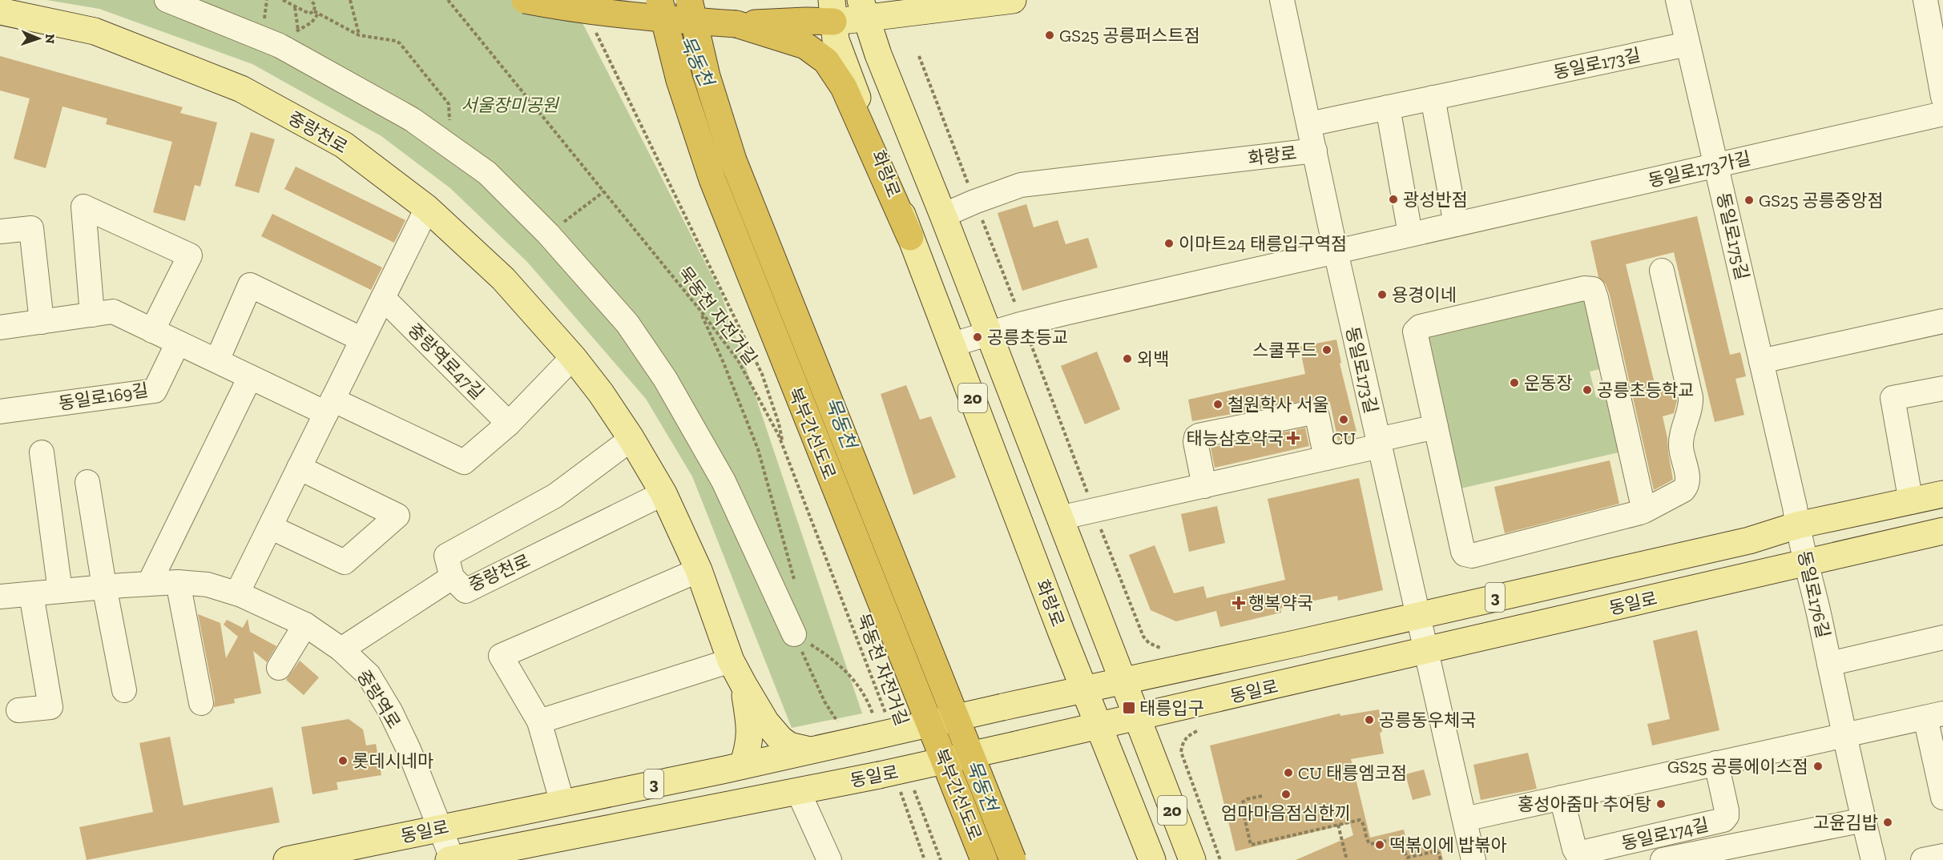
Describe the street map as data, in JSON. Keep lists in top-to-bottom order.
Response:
{
  "streets": {
    "highway": ["북부간선도로"],
    "main road": [
      "중랑천로",
      "화랑로",
      "20",
      "3",
      "동일로"
    ],
    "street": [
      "동일로173길",
      "동일로173가길",
      "동일로175길",
      "중랑역로47길",
      "동일로169길",
      "동일로176길",
      "중랑역로",
      "동일로174길"
    ],
    "path": ["묵동천 자전거길"]
  },
  "crossings": [
    ["동일로173길", "화랑로"],
    ["동일로173길", "동일로173가길"],
    ["동일로173길", "동일로175길"],
    ["동일로173길", "동일로"],
    ["중랑천로", "동일로"],
    ["화랑로", "동일로"],
    ["동일로173가길", "동일로175길"],
    ["동일로175길", "동일로176길"],
    ["동일로175길", "동일로"],
    ["동일로176길", "동일로"],
    ["동일로176길", "동일로174길"],
    ["동일로", "중랑역로"]
  ],
  "water": ["묵동천"],
  "parks": ["서울장미공원"],
  "places": {
    "other": [
      "GS25 공릉퍼스트점",
      "광성반점",
      "GS25 공릉중앙점",
      "이마트24 태릉입구역점",
      "용경이네",
      "공릉초등교",
      "스쿨푸드",
      "외백",
      "운동장",
      "공릉초등학교",
      "철원학사 서울",
      "CU",
      "공릉동우체국",
      "롯데시네마",
      "GS25 공릉에이스점",
      "CU 태릉엠코점",
      "엄마마음점심한끼",
      "홍성아줌마 추어탕",
      "고윤김밥",
      "떡볶이에 밥볶아"
    ],
    "health": ["태능삼호약국", "행복약국"],
    "transit": ["태릉입구"]
  },
  "north": "right"
}
